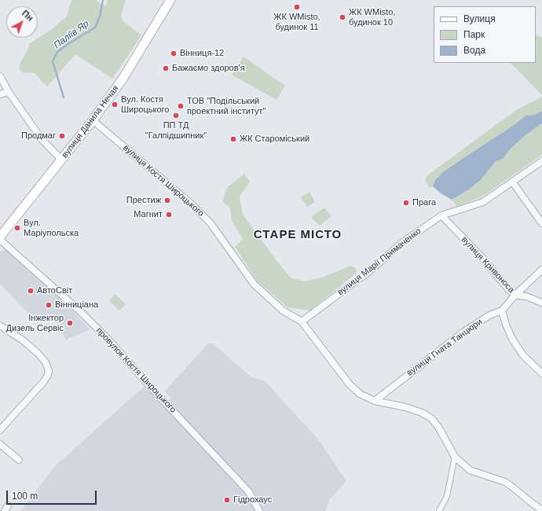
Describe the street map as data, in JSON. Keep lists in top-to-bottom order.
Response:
{
  "streets": {
    "main road": ["вулиця Данила Нечая"],
    "street": [
      "вулиця Костя Широцького",
      "вулиця Марії Примаченко",
      "вулиця Кривоноса",
      "вулиця Гната Танцюри",
      "провулок Костя Широцького"
    ]
  },
  "crossings": [
    ["вулиця Данила Нечая", "вулиця Костя Широцького"],
    ["вулиця Костя Широцького", "вулиця Марії Примаченко"],
    ["вулиця Костя Широцького", "вулиця Гната Танцюри"],
    ["вулиця Марії Примаченко", "вулиця Кривоноса"],
    ["вулиця Кривоноса", "вулиця Гната Танцюри"]
  ],
  "districts": ["СТАРЕ МІСТО"],
  "water": ["Паліїв Яр"],
  "places": [
    "ЖК WMisto, будинок 11",
    "ЖК WMisto, будинок 10",
    "Вінниця-12",
    "Бажаємо здоров'я",
    "Вул. Костя Широцького",
    "ТОВ \"Подільський проектний інститут\"",
    "ПП ТД \"Галпідшипник\"",
    "Продмаг",
    "ЖК Староміський",
    "Престиж",
    "Прага",
    "Магнит",
    "Вул. Маріупольска",
    "АвтоСвіт",
    "Вінниціана",
    "Інжектор Дизель Сервіс",
    "Гідрохаус"
  ],
  "legend": ["Вулиця", "Парк", "Вода"],
  "scale_bar": "100 m",
  "north": "top right"
}
